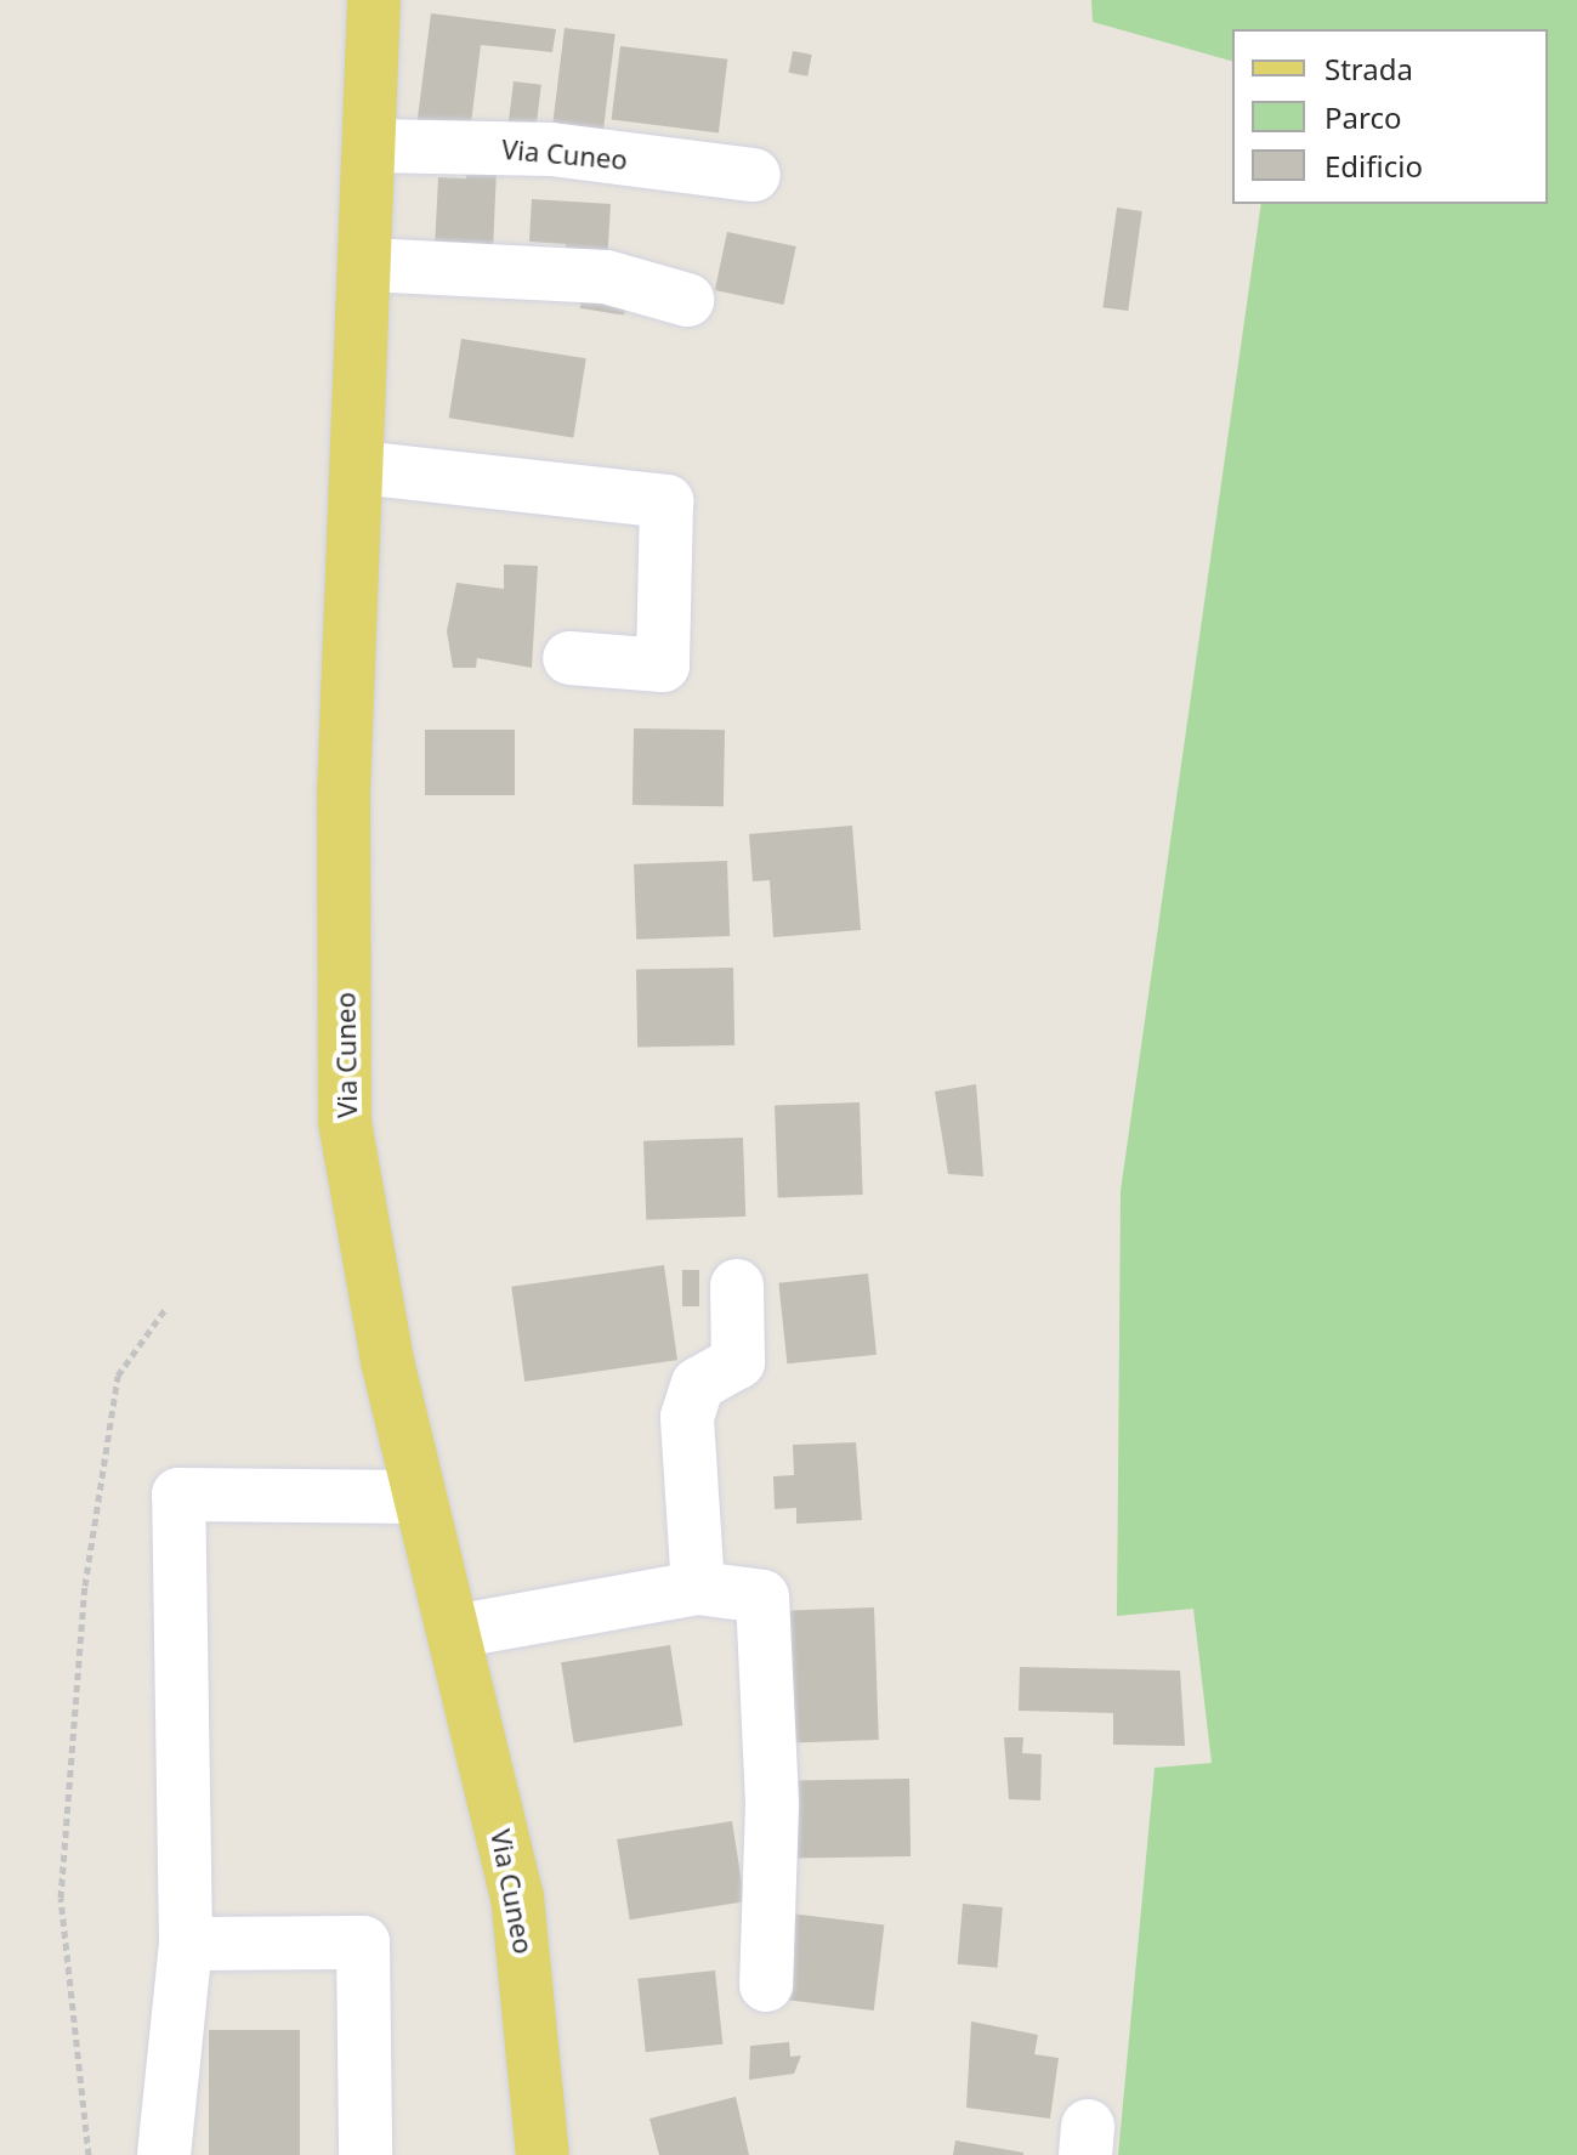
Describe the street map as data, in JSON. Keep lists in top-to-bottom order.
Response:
{
  "streets": {
    "main road": ["Via Cuneo"]
  },
  "legend": ["Strada", "Parco", "Edificio"]
}
